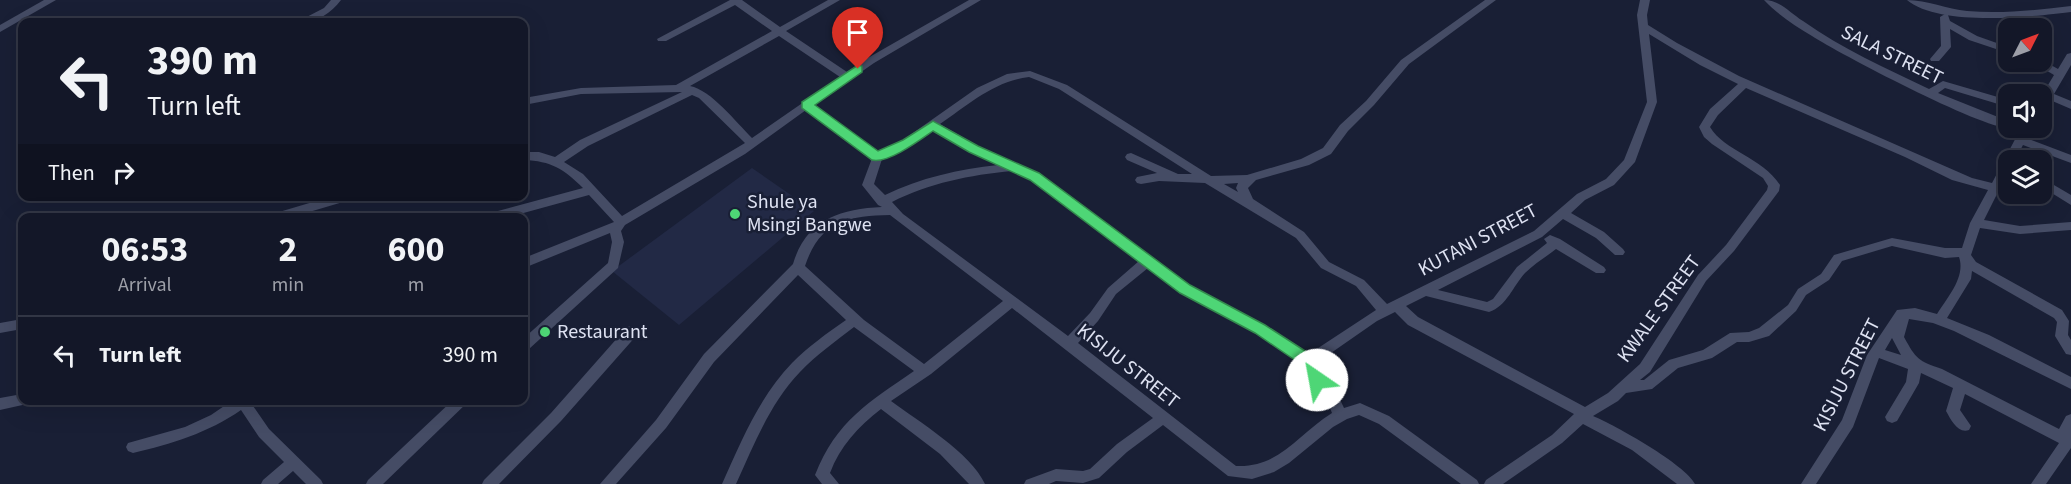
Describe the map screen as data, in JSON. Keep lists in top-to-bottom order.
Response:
{
  "streets": {
    "street": [
      "SALA STREET",
      "KUTANI STREET",
      "KWALE STREET",
      "KISIJU STREET"
    ]
  },
  "places": ["Shule ya Msingi Bangwe", "Restaurant"],
  "north": "top right",
  "page": {
    "turn": ["390 m", "Turn left"],
    "then": "Then",
    "eta": [
      "06:53",
      "Arrival",
      "2",
      "min",
      "600",
      "m"
    ],
    "list": [
      {
        "name": "Turn left",
        "value": "390 m"
      }
    ]
  }
}
